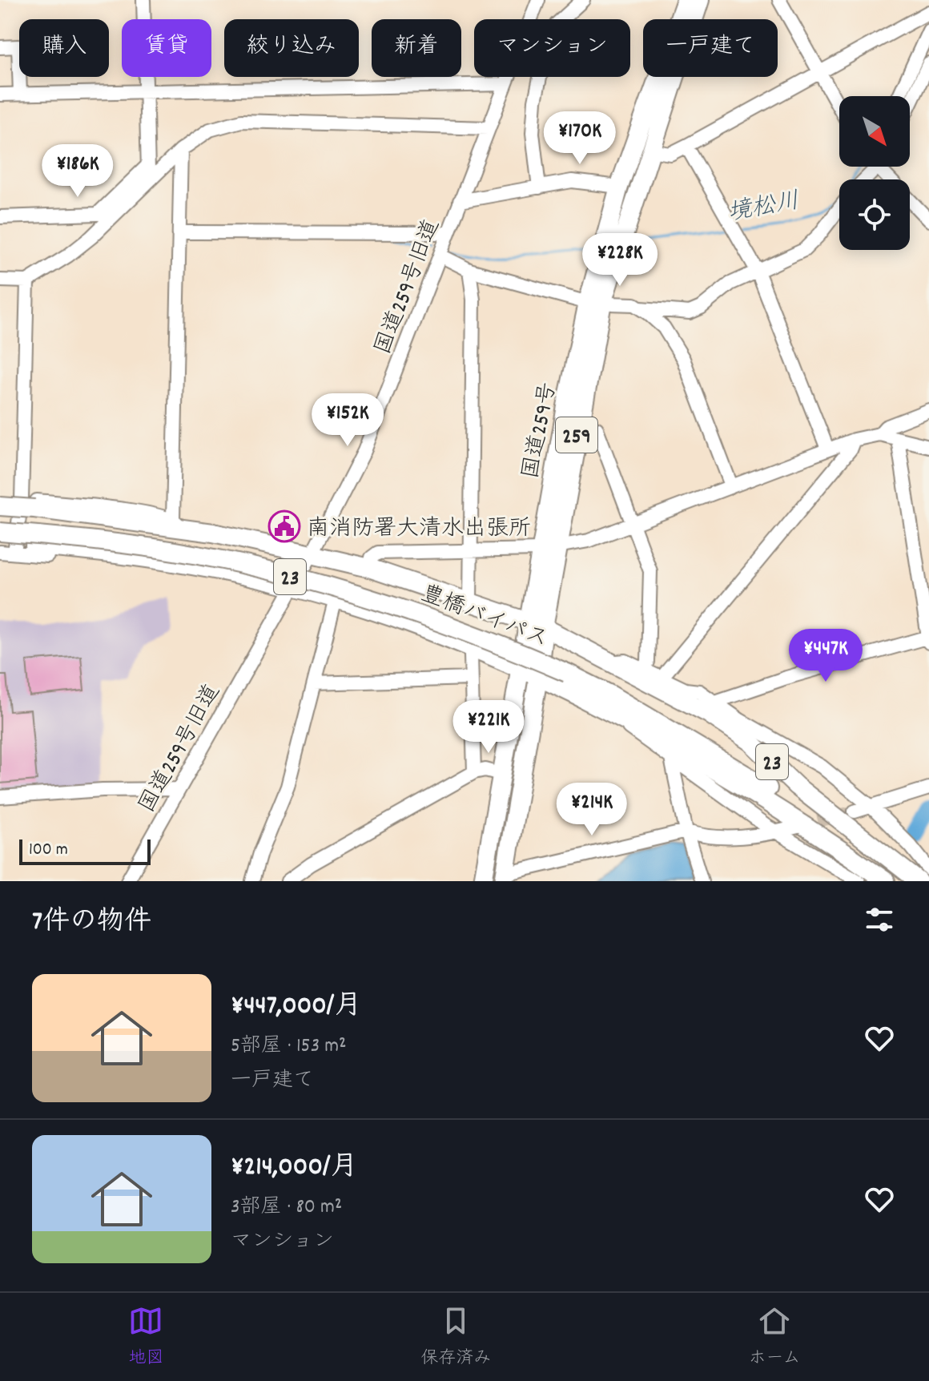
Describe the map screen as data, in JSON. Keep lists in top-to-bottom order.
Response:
{
  "streets": {
    "highway": [
      "国道259号",
      "259",
      "23",
      "豊橋バイパス"
    ],
    "street": ["国道259号旧道"]
  },
  "crossings": [
    ["国道259号旧道", "23"],
    ["国道259号", "23"]
  ],
  "water": ["境松川"],
  "places": {
    "public building": ["南消防署大清水出張所"]
  },
  "scale_bar": "100 m",
  "north": "bottom right",
  "page": {
    "chip": [
      "購入",
      "賃貸",
      "絞り込み",
      "新着",
      "マンション",
      "一戸建て"
    ],
    "price": [
      "¥170K",
      "¥186K",
      "¥228K",
      "¥152K",
      "¥447K",
      "¥221K",
      "¥214K"
    ],
    "scale": "100 m",
    "heading": "7件の物件",
    "list": [
      {
        "name": "¥447,000/月",
        "note": "5部屋 · 153 m² · 一戸建て"
      },
      {
        "name": "¥214,000/月",
        "note": "3部屋 · 80 m² · マンション"
      }
    ],
    "tabs": ["地図", "保存済み", "ホーム"]
  }
}
